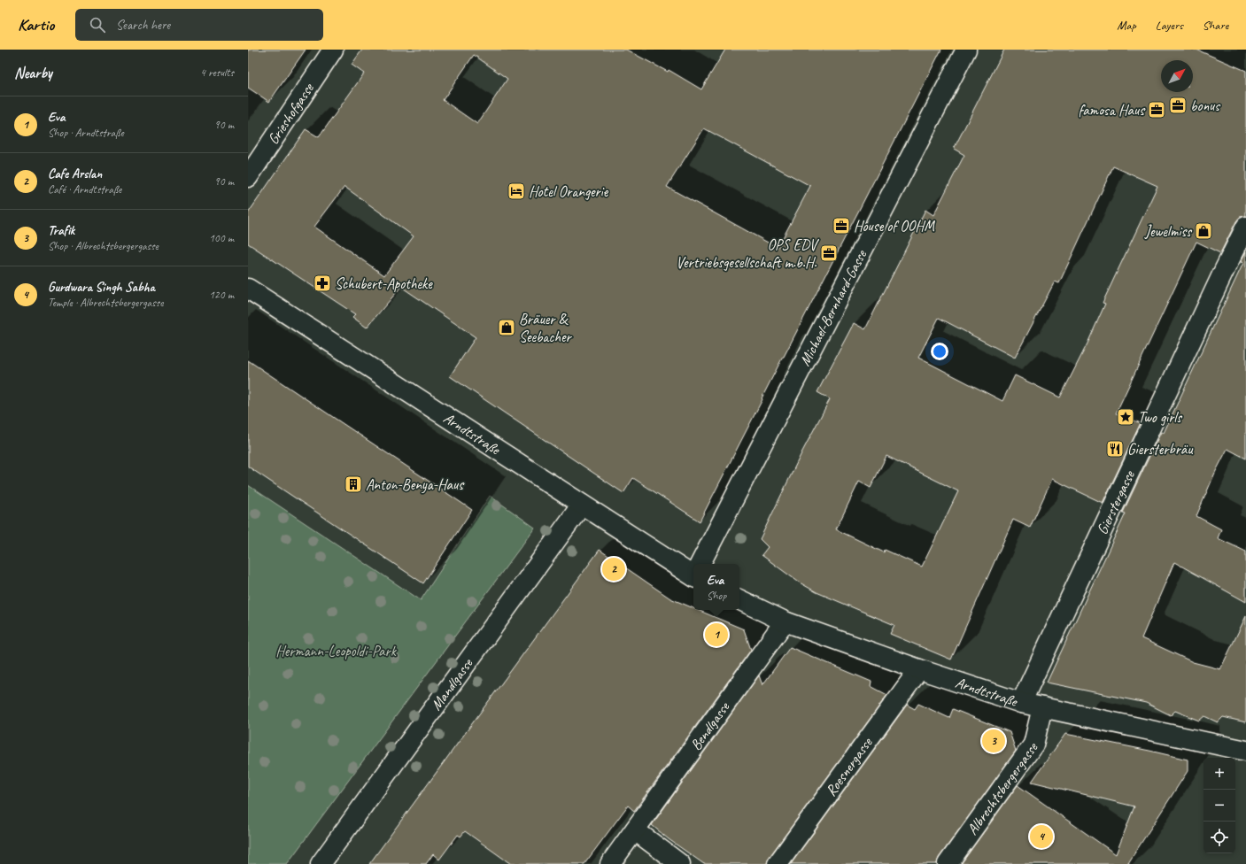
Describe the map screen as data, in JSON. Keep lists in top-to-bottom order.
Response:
{
  "streets": {
    "street": [
      "Grieshofgasse",
      "Michael-Bernhard-Gasse",
      "Arndtstraße",
      "Gierstergasse",
      "Mandlgasse",
      "Bendlgasse",
      "Roesnergasse",
      "Albrechtsbergergasse"
    ]
  },
  "crossings": [
    ["Arndtstraße", "Gierstergasse"],
    ["Arndtstraße", "Mandlgasse"],
    ["Arndtstraße", "Bendlgasse"],
    ["Arndtstraße", "Roesnergasse"],
    ["Arndtstraße", "Albrechtsbergergasse"]
  ],
  "parks": ["Hermann-Leopoldi-Park"],
  "places": {
    "office": [
      "bonus",
      "famosa Haus",
      "House of OOHM",
      "OPS EDV Vertriebsgesellschaft m.b.H."
    ],
    "hotel": ["Hotel Orangerie"],
    "shop": ["Jewelmiss", "Bräuer & Seebacher"],
    "pharmacy": ["Schubert-Apotheke"],
    "place": ["Two girls"],
    "restaurant": ["Giersterbräu"],
    "building": ["Anton-Benya-Haus"]
  },
  "north": "top right",
  "page": {
    "header": "Kartio",
    "search": "Search here",
    "nav": ["Map", "Layers", "Share"],
    "heading": ["Nearby", "4 results"],
    "list": [
      {
        "mark": "1",
        "name": "Eva",
        "note": "Shop · Arndtstraße",
        "value": "90 m"
      },
      {
        "mark": "2",
        "name": "Cafe Arslan",
        "note": "Café · Arndtstraße",
        "value": "90 m"
      },
      {
        "mark": "3",
        "name": "Trafik",
        "note": "Shop · Albrechtsbergergasse",
        "value": "100 m"
      },
      {
        "mark": "4",
        "name": "Gurdwara Singh Sabha",
        "note": "Temple · Albrechtsbergergasse",
        "value": "120 m"
      }
    ],
    "pins": [
      "2",
      "1",
      "3",
      "4"
    ],
    "popup": ["Eva", "Shop"],
    "map_buttons": ["+", "−"]
  }
}
